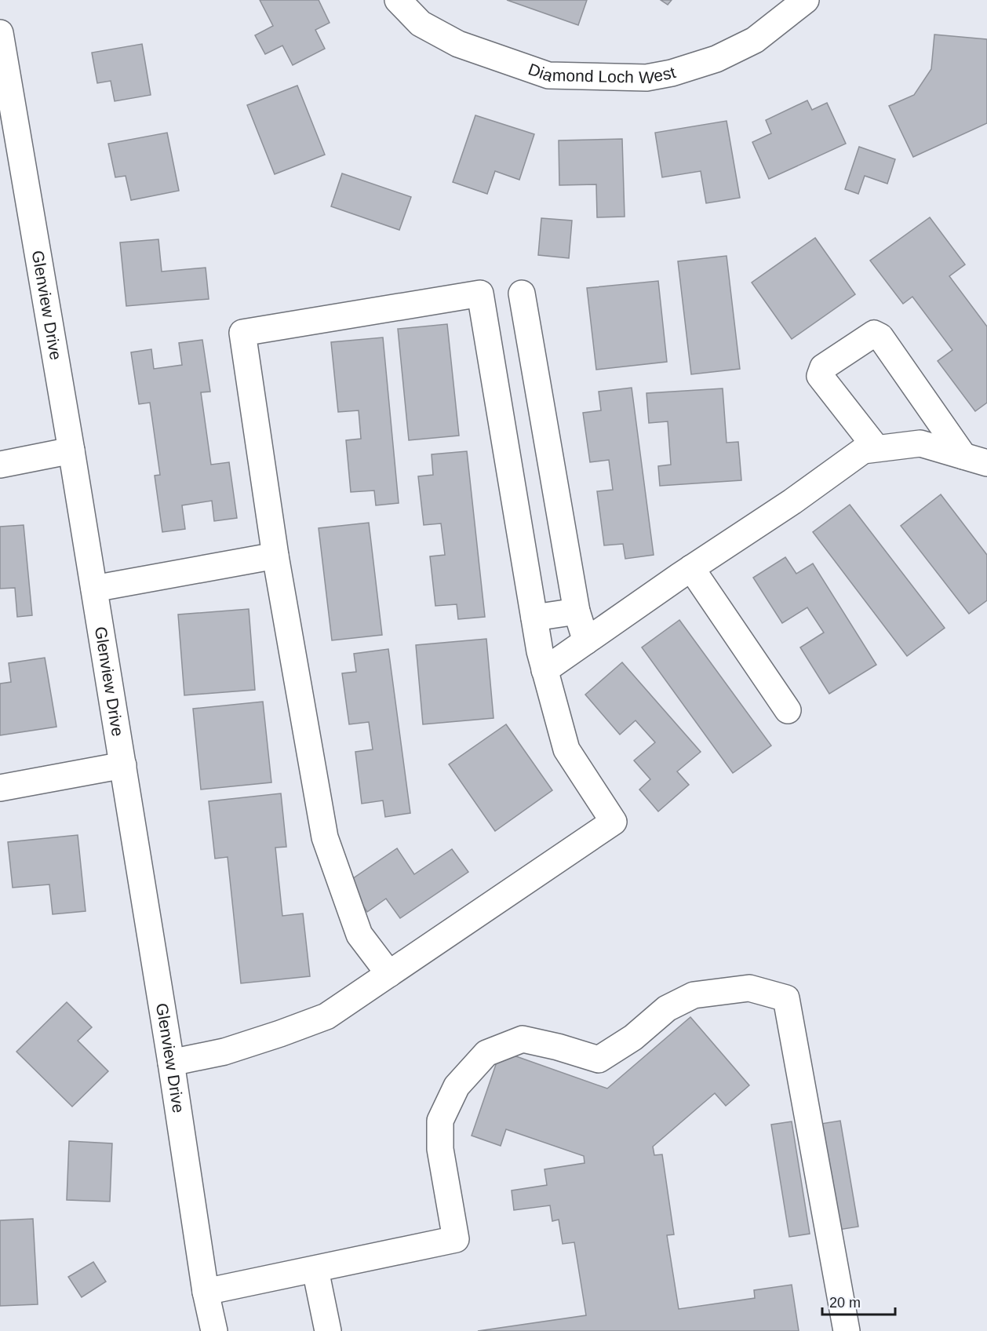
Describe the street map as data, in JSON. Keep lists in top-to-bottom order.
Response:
{
  "streets": {
    "main road": ["Diamond Loch West", "Glenview Drive"]
  },
  "scale_bar": "20 m"
}
